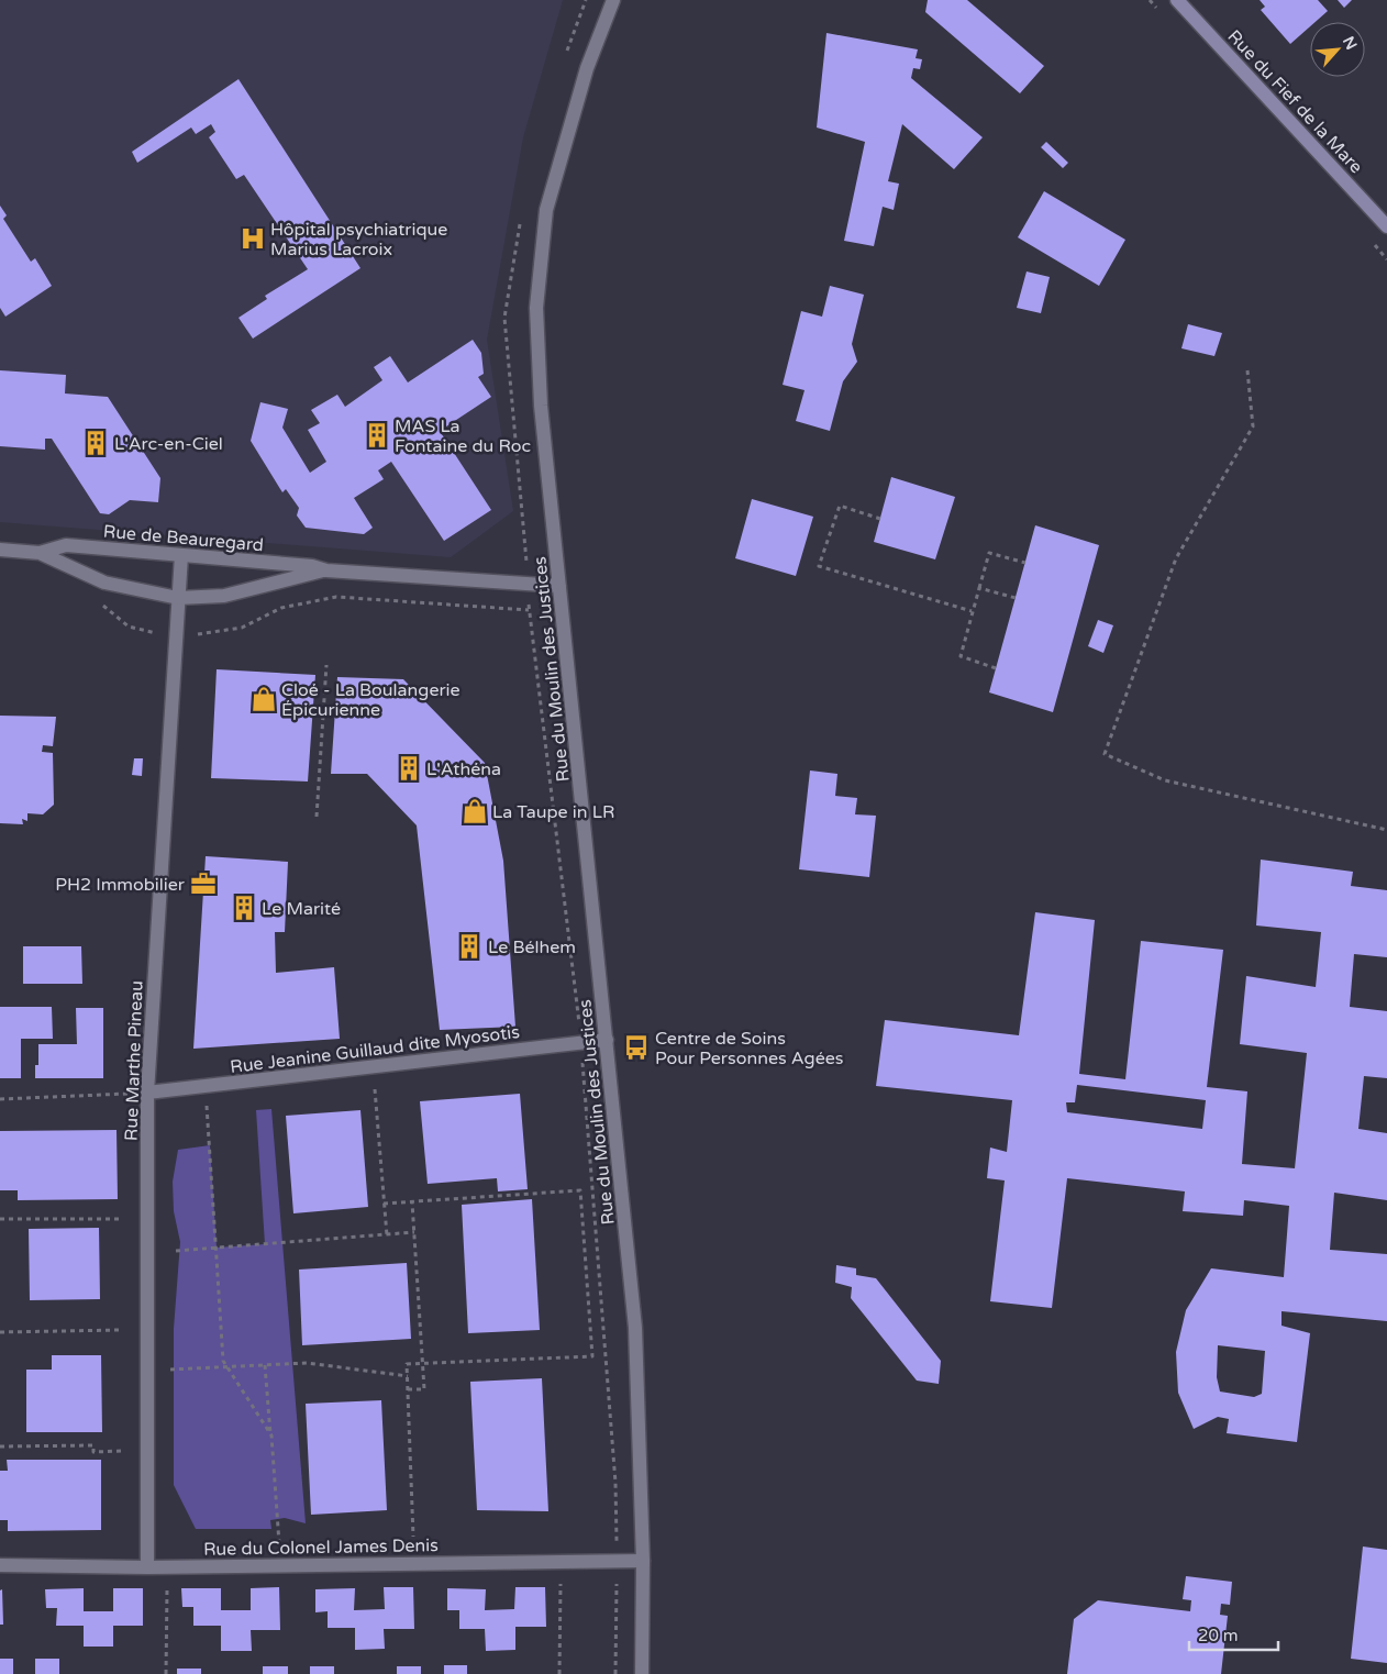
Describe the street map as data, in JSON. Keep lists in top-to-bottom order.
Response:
{
  "streets": {
    "main road": ["Rue du Fief de la Mare"],
    "street": [
      "Rue de Beauregard",
      "Rue du Moulin des Justices",
      "Rue Jeanine Guillaud dite Myosotis",
      "Rue Marthe Pineau",
      "Rue du Colonel James Denis"
    ]
  },
  "crossings": [
    ["Rue de Beauregard", "Rue du Moulin des Justices"],
    ["Rue de Beauregard", "Rue Marthe Pineau"],
    ["Rue du Moulin des Justices", "Rue Jeanine Guillaud dite Myosotis"],
    ["Rue du Moulin des Justices", "Rue du Colonel James Denis"],
    ["Rue Jeanine Guillaud dite Myosotis", "Rue Marthe Pineau"],
    ["Rue Marthe Pineau", "Rue du Colonel James Denis"]
  ],
  "places": {
    "hospital": ["Hôpital psychiatrique Marius Lacroix"],
    "building": [
      "MAS La Fontaine du Roc",
      "L'Arc-en-Ciel",
      "L'Athéna",
      "Le Marité",
      "Le Bélhem"
    ],
    "shop": ["Cloé - La Boulangerie Épicurienne", "La Taupe in LR"],
    "office": ["PH2 Immobilier"],
    "bus stop": ["Centre de Soins Pour Personnes Agées"]
  },
  "scale_bar": "20 m",
  "north": "top right"
}
